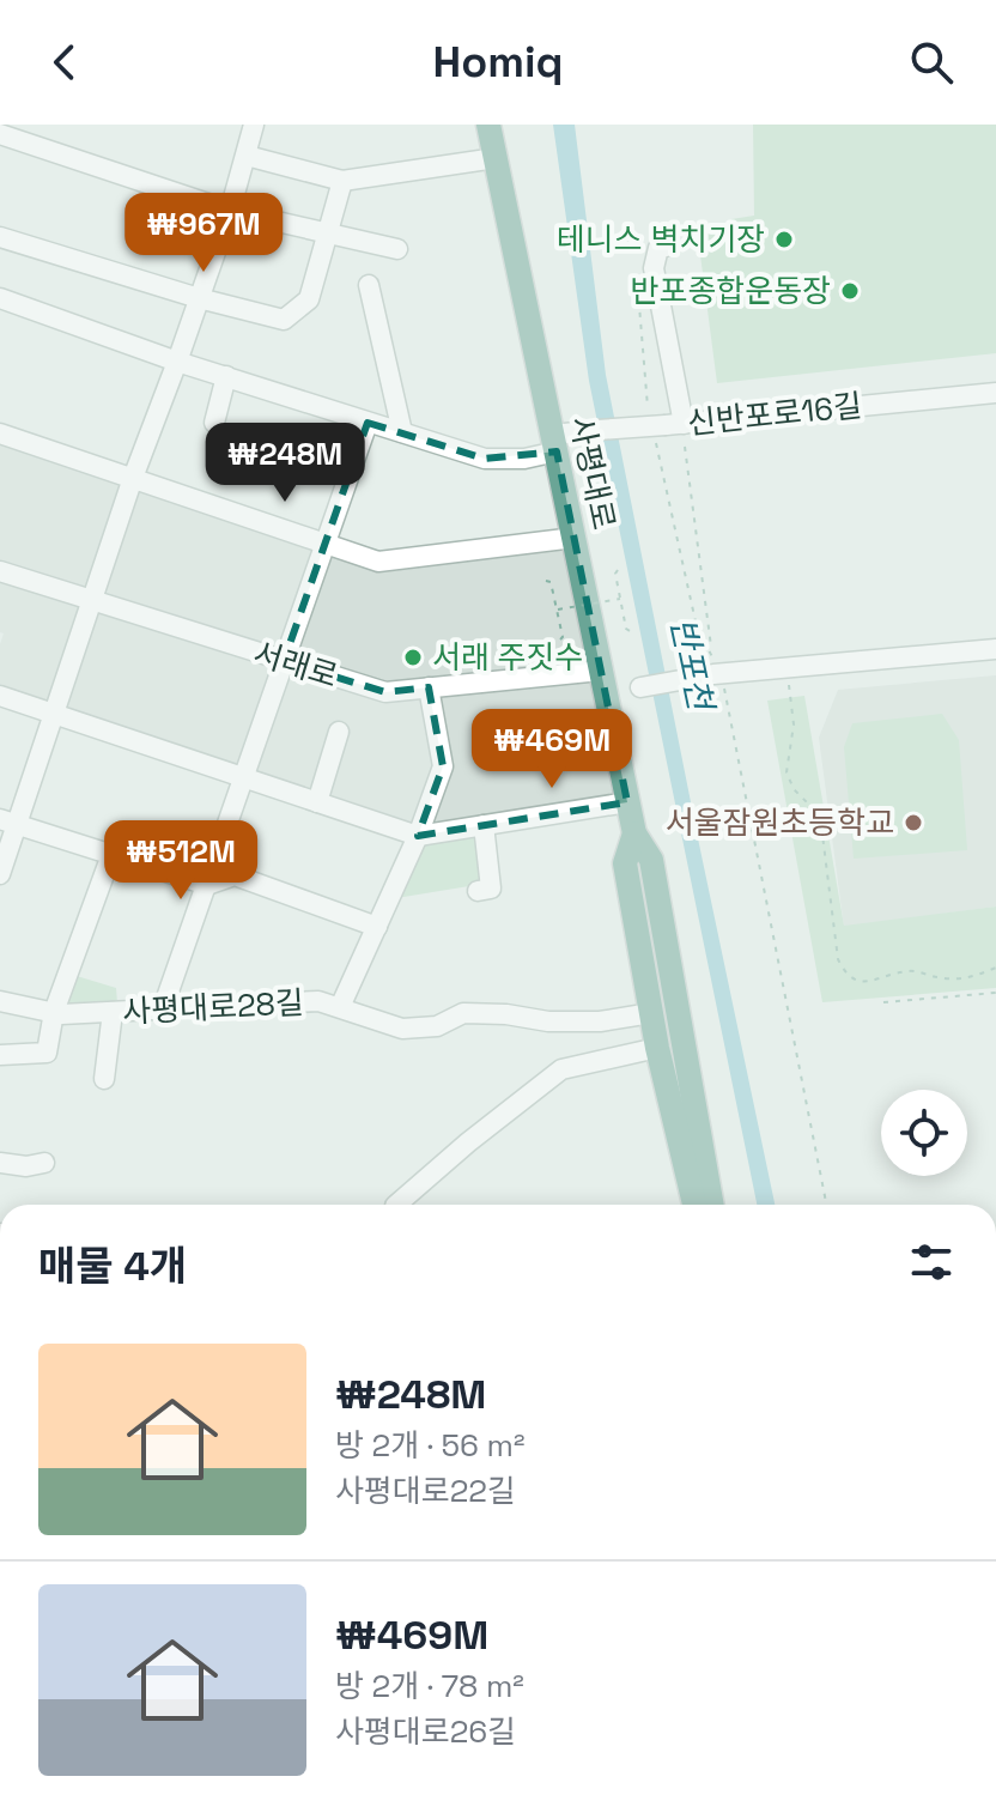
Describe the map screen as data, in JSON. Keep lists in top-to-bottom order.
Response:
{
  "streets": {
    "main road": ["사평대로"],
    "street": ["신반포로16길", "서래로", "사평대로28길"]
  },
  "crossings": [
    ["신반포로16길", "사평대로"],
    ["사평대로", "서래로"],
    ["사평대로", "사평대로28길"]
  ],
  "water": ["반포천"],
  "places": [
    "테니스 벽치기장",
    "반포종합운동장",
    "서래 주짓수",
    "서울잠원초등학교"
  ],
  "page": {
    "header": "Homiq",
    "price": [
      "₩967M",
      "₩248M",
      "₩469M",
      "₩512M"
    ],
    "heading": "매물 4개",
    "list": [
      {
        "name": "₩248M",
        "note": "방 2개 · 56 m² · 사평대로22길"
      },
      {
        "name": "₩469M",
        "note": "방 2개 · 78 m² · 사평대로26길"
      }
    ]
  }
}
